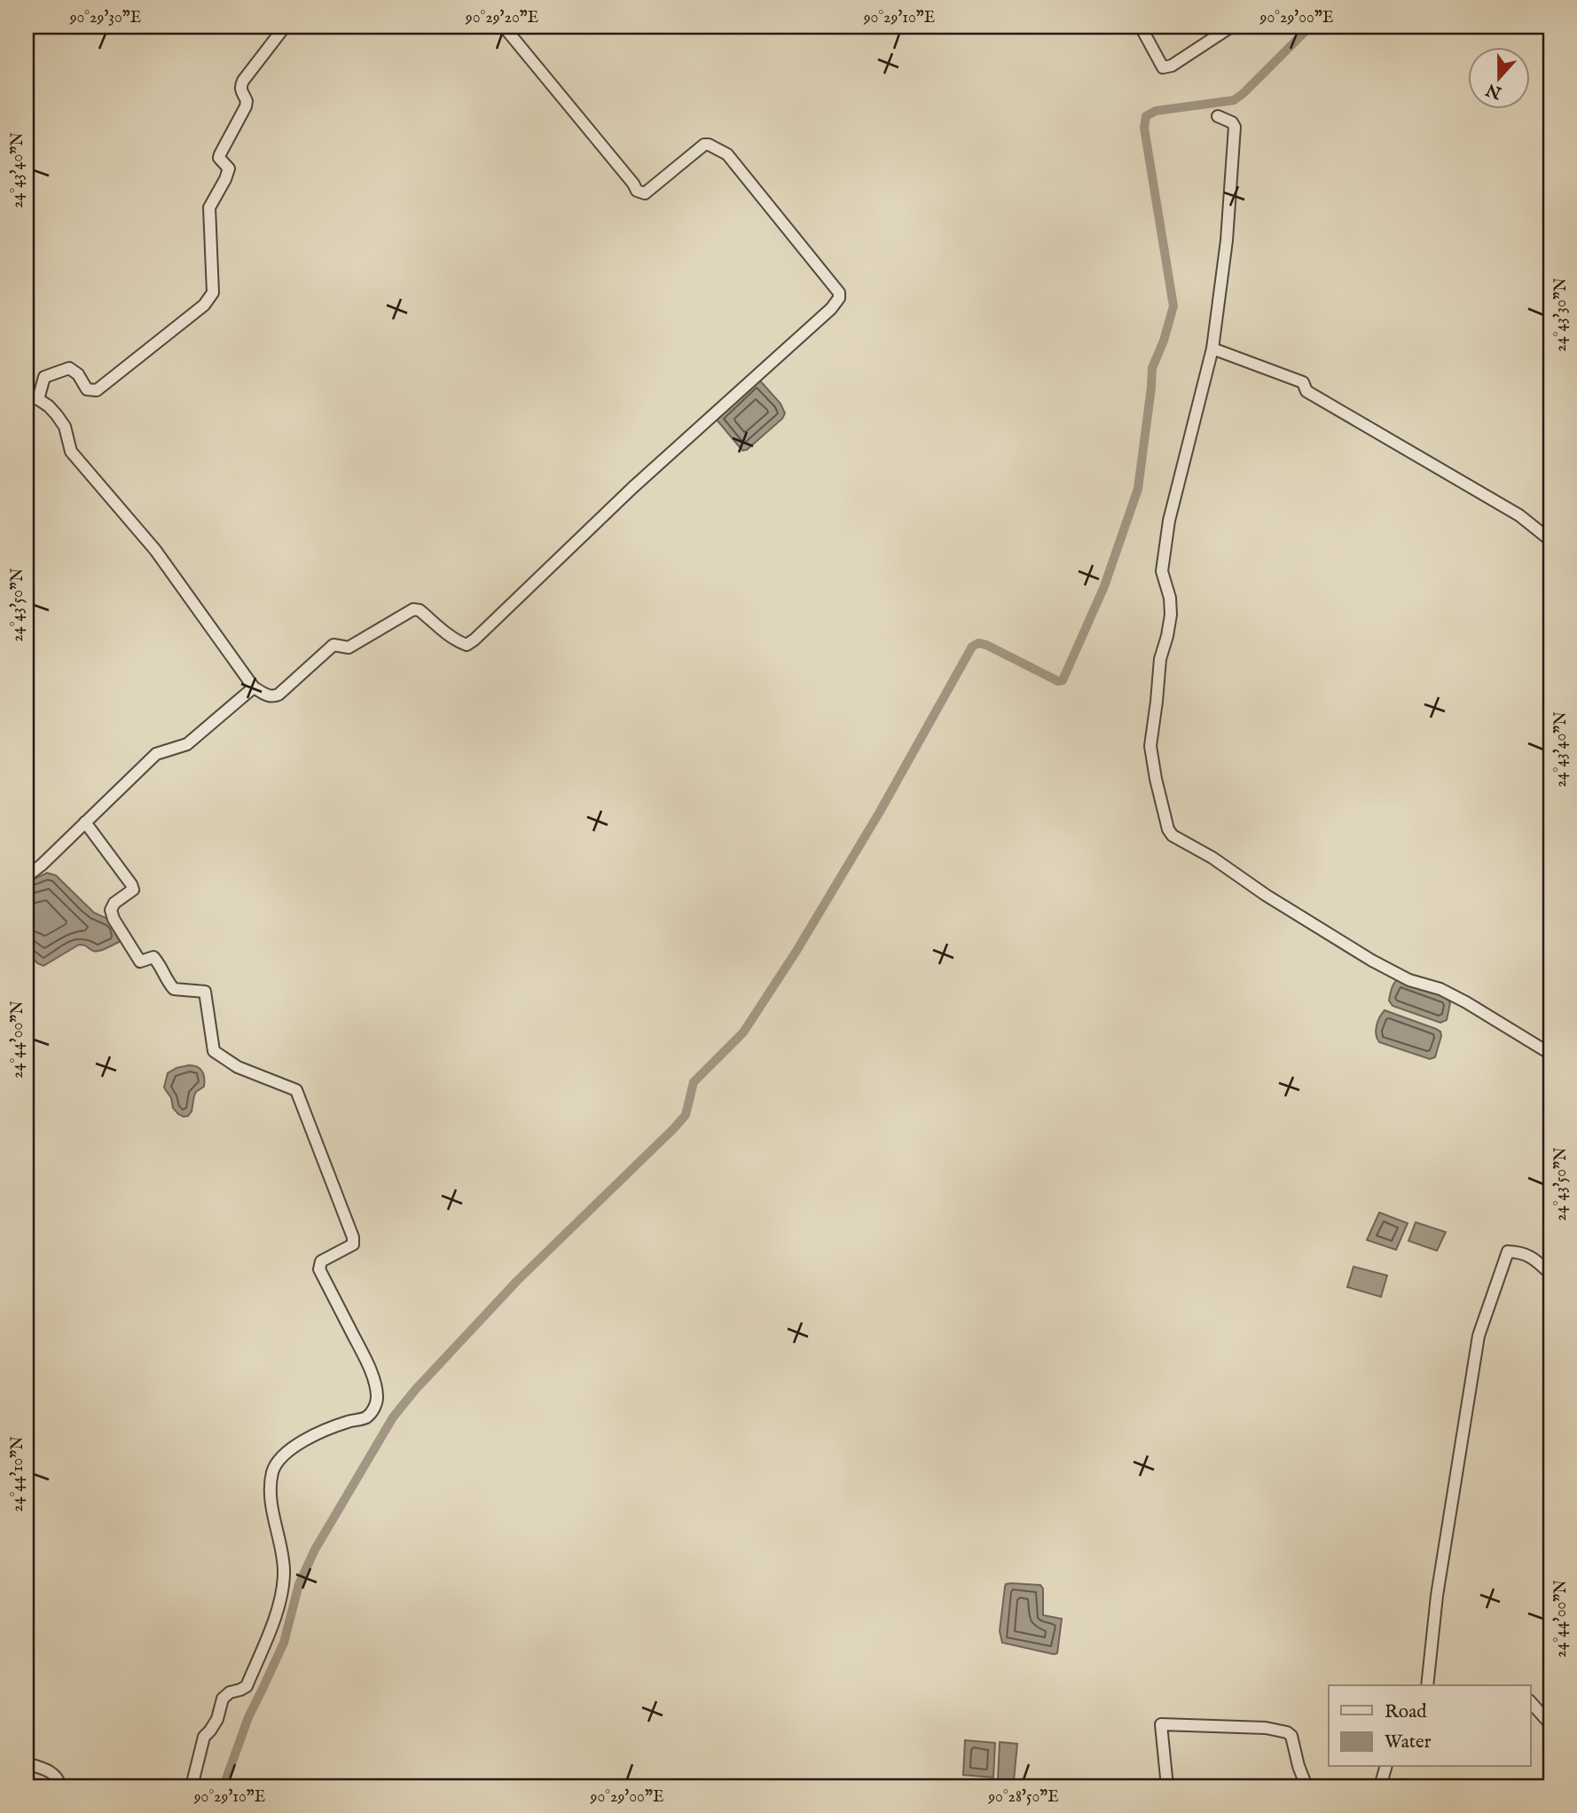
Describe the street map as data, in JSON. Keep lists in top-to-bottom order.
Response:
{
  "legend": ["Road", "Water"],
  "north": "bottom",
  "coordinates": [
    "90°29'30\"E",
    "90°29'20\"E",
    "90°29'10\"E",
    "90°29'00\"E",
    "24°43'40\"N",
    "24°43'30\"N",
    "24°43'50\"N",
    "24°44'00\"N",
    "24°44'10\"N",
    "90°28'50\"E"
  ]
}
